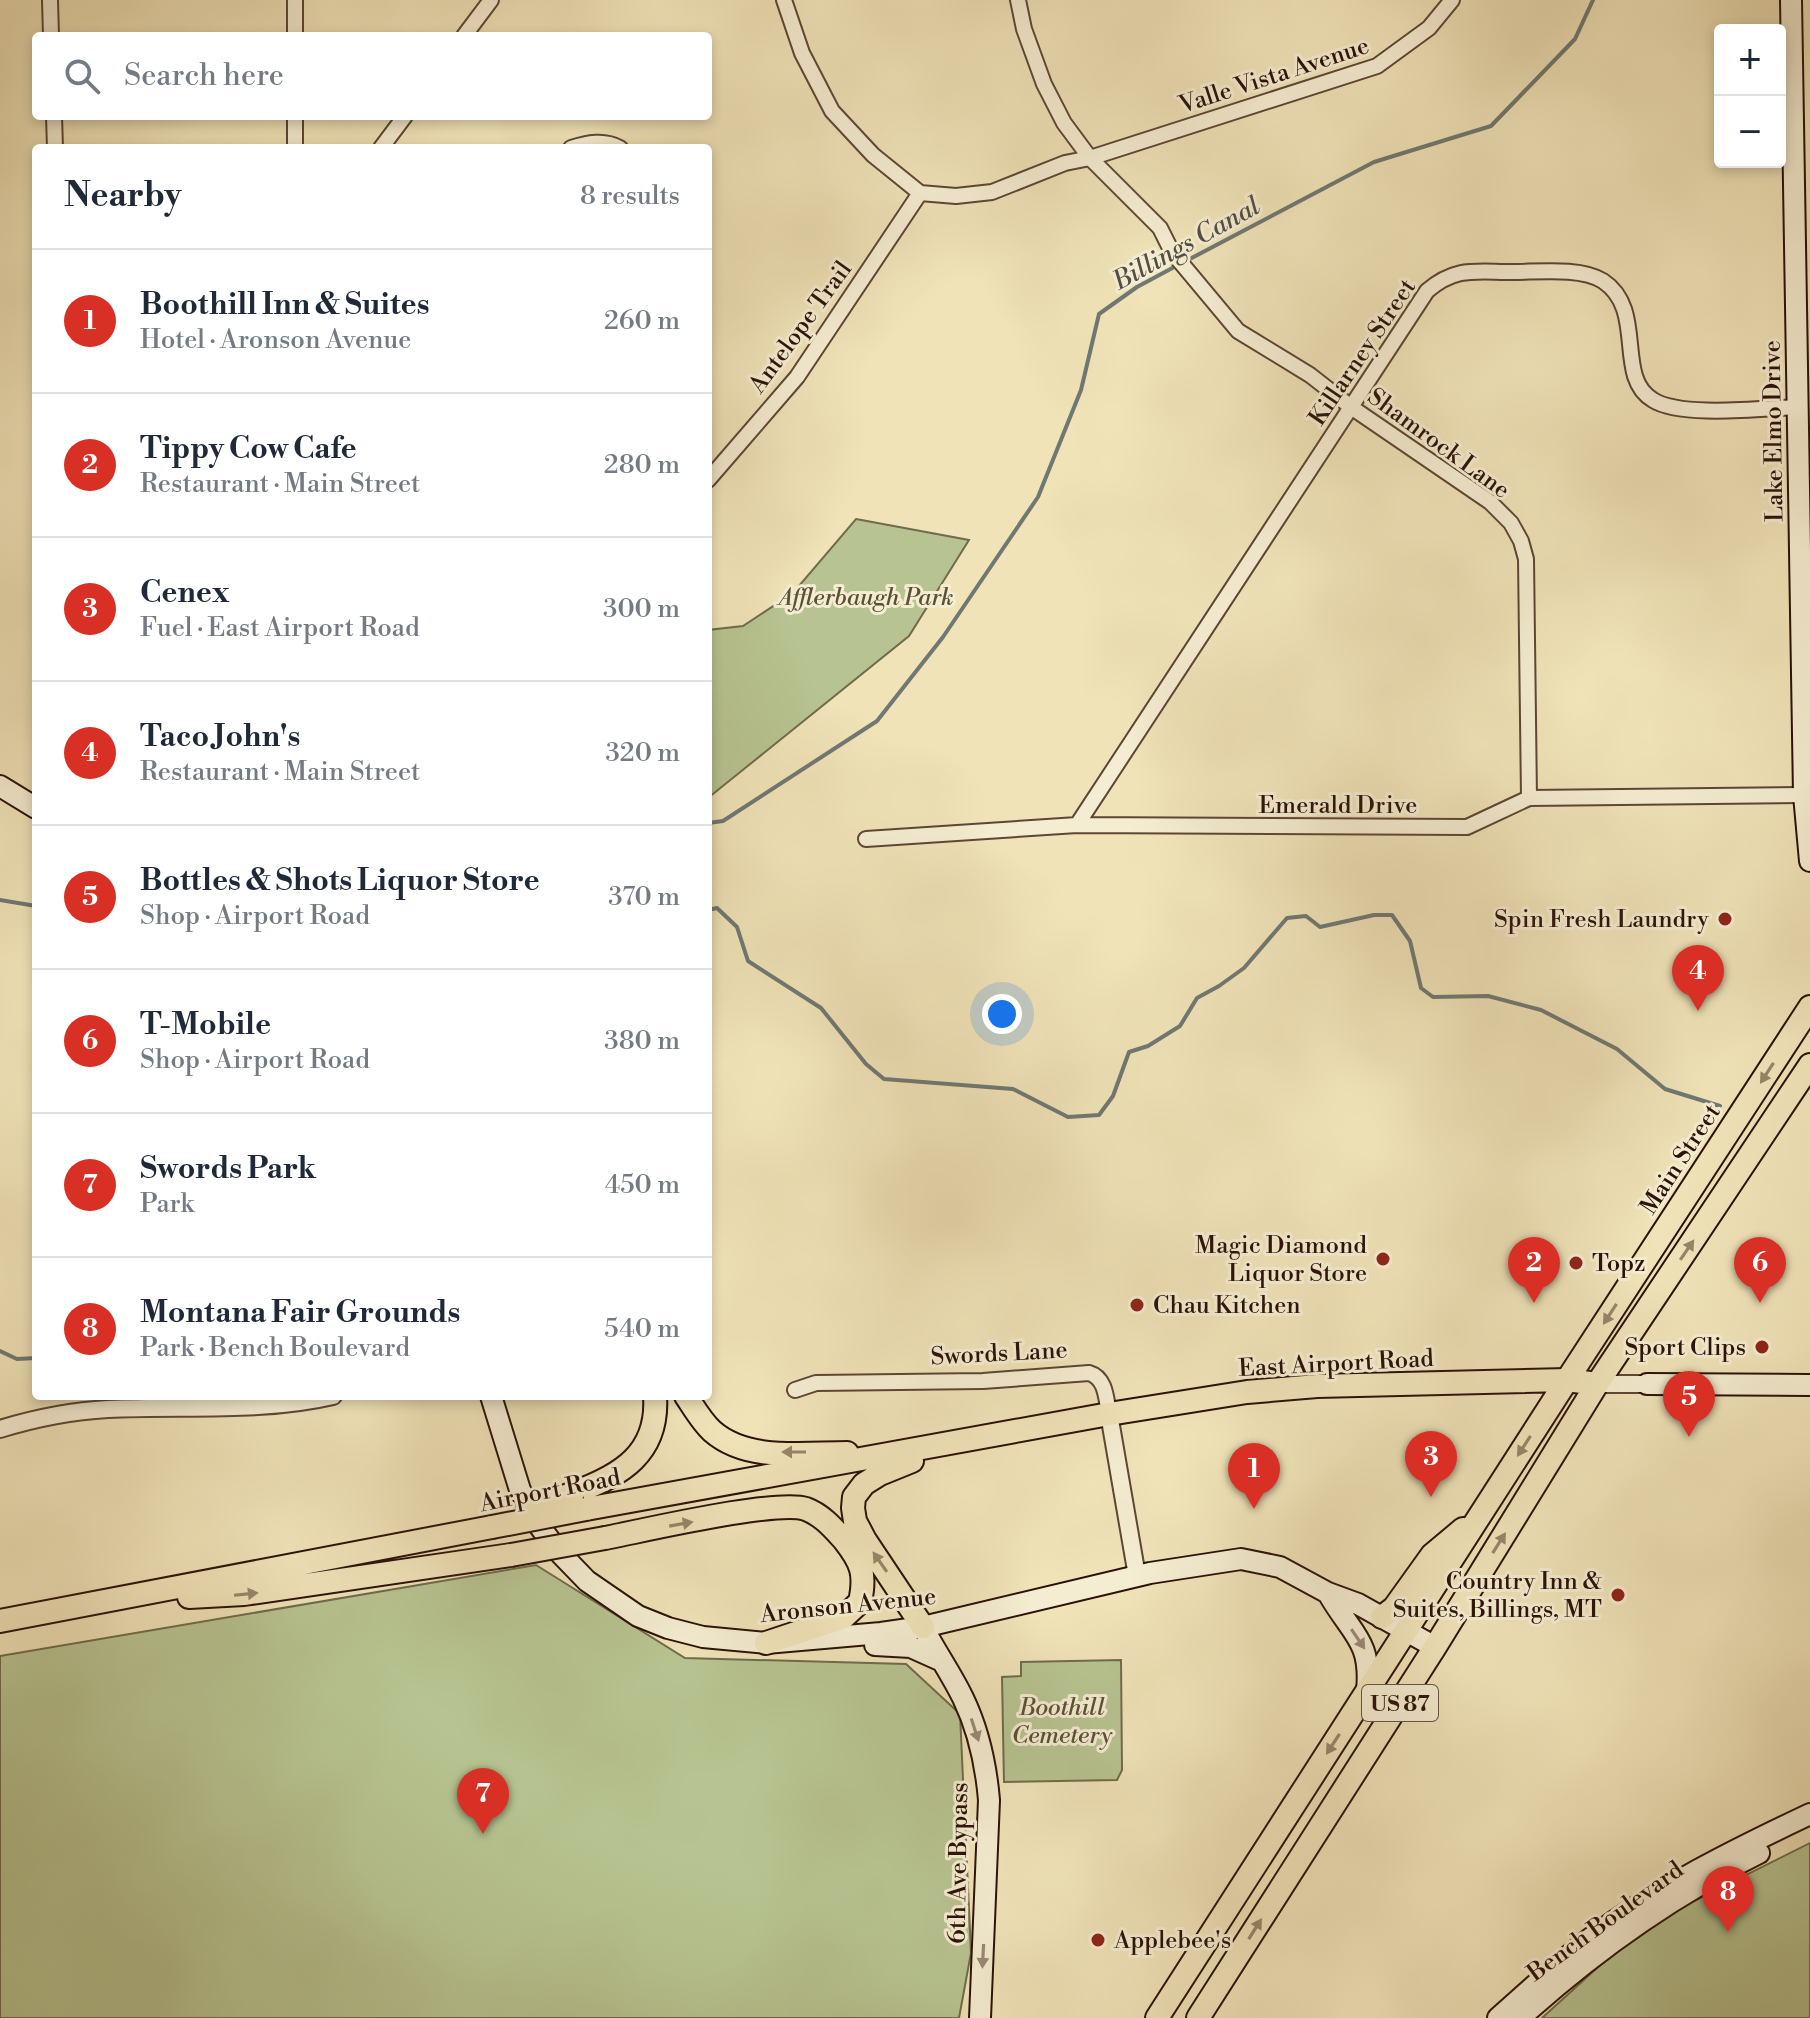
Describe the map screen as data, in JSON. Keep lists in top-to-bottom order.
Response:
{
  "streets": {
    "main road": [
      "Lake Elmo Drive",
      "Main Street",
      "East Airport Road",
      "Airport Road",
      "Aronson Avenue",
      "US 87",
      "6th Ave Bypass",
      "Bench Boulevard"
    ],
    "street": [
      "Valle Vista Avenue",
      "Antelope Trail",
      "Killarney Street",
      "Shamrock Lane",
      "Emerald Drive",
      "Swords Lane"
    ]
  },
  "crossings": [
    ["Valle Vista Avenue", "Antelope Trail"],
    ["Valle Vista Avenue", "Shamrock Lane"],
    ["Killarney Street", "Lake Elmo Drive"],
    ["Killarney Street", "Shamrock Lane"],
    ["Killarney Street", "Emerald Drive"],
    ["Lake Elmo Drive", "Emerald Drive"],
    ["Shamrock Lane", "Emerald Drive"],
    ["Main Street", "East Airport Road"],
    ["Main Street", "US 87"],
    ["Swords Lane", "East Airport Road"],
    ["Swords Lane", "Airport Road"],
    ["Swords Lane", "Aronson Avenue"],
    ["East Airport Road", "Airport Road"],
    ["East Airport Road", "US 87"],
    ["Aronson Avenue", "US 87"],
    ["Aronson Avenue", "6th Ave Bypass"]
  ],
  "one_way": ["6th Ave Bypass"],
  "water": ["Billings Canal"],
  "parks": ["Afflerbaugh Park", "Boothill Cemetery"],
  "places": [
    "Spin Fresh Laundry",
    "Magic Diamond Liquor Store",
    "Topz",
    "Chau Kitchen",
    "Sport Clips",
    "Country Inn & Suites, Billings, MT",
    "Applebee's"
  ],
  "page": {
    "map_buttons": ["+", "−"],
    "search": "Search here",
    "heading": ["Nearby", "8 results"],
    "list": [
      {
        "mark": "1",
        "name": "Boothill Inn & Suites",
        "note": "Hotel · Aronson Avenue",
        "value": "260 m"
      },
      {
        "mark": "2",
        "name": "Tippy Cow Cafe",
        "note": "Restaurant · Main Street",
        "value": "280 m"
      },
      {
        "mark": "3",
        "name": "Cenex",
        "note": "Fuel · East Airport Road",
        "value": "300 m"
      },
      {
        "mark": "4",
        "name": "Taco John's",
        "note": "Restaurant · Main Street",
        "value": "320 m"
      },
      {
        "mark": "5",
        "name": "Bottles & Shots Liquor Store",
        "note": "Shop · Airport Road",
        "value": "370 m"
      },
      {
        "mark": "6",
        "name": "T-Mobile",
        "note": "Shop · Airport Road",
        "value": "380 m"
      },
      {
        "mark": "7",
        "name": "Swords Park",
        "note": "Park",
        "value": "450 m"
      },
      {
        "mark": "8",
        "name": "Montana Fair Grounds",
        "note": "Park · Bench Boulevard",
        "value": "540 m"
      }
    ],
    "pins": [
      "4",
      "2",
      "6",
      "5",
      "3",
      "1",
      "7",
      "8"
    ]
  }
}
